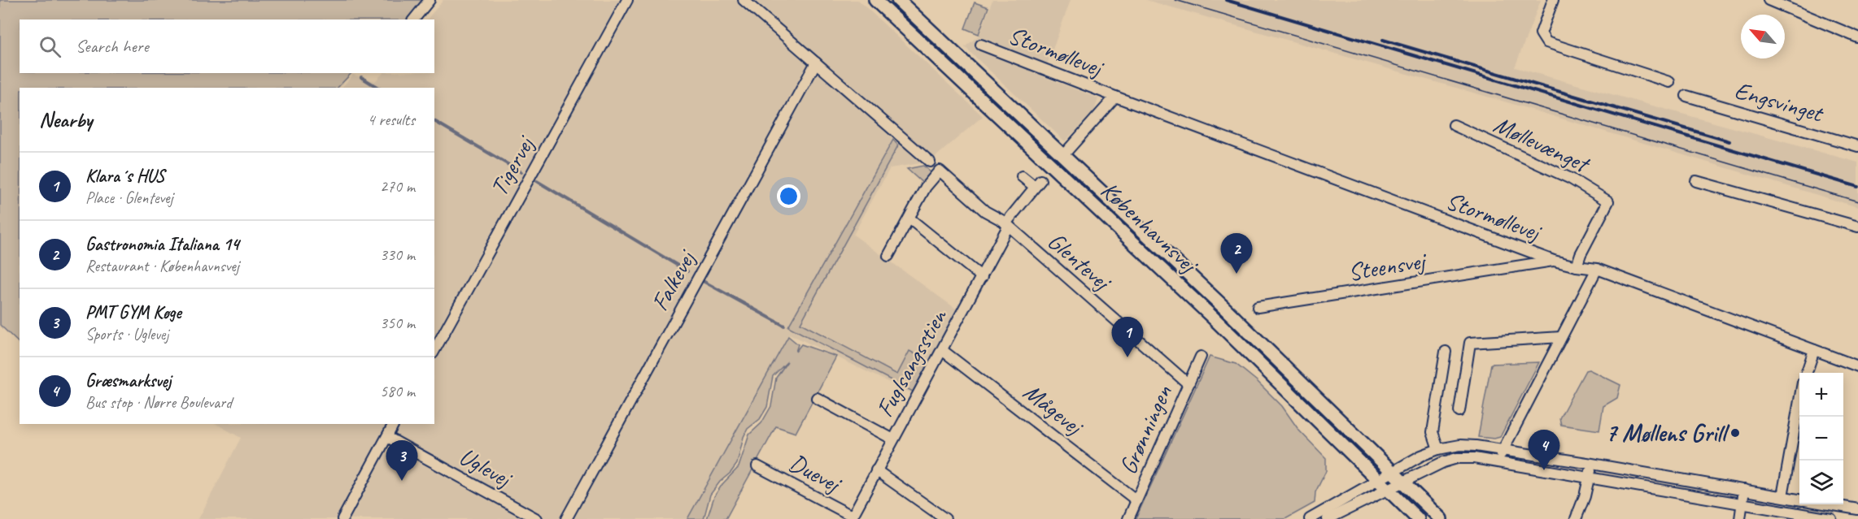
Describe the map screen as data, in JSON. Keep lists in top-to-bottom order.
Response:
{
  "streets": {
    "main road": ["Københavnsvej"],
    "street": [
      "Stormøllevej",
      "Engsvinget",
      "Møllevænget",
      "Tigervej",
      "Glentevej",
      "Steensvej",
      "Falkevej",
      "Fuglsangsstien",
      "Mågevej",
      "Grønningen",
      "Uglevej",
      "Duevej"
    ]
  },
  "crossings": [
    ["Stormøllevej", "Møllevænget"],
    ["Stormøllevej", "Københavnsvej"],
    ["Stormøllevej", "Steensvej"],
    ["Glentevej", "Fuglsangsstien"],
    ["Glentevej", "Grønningen"],
    ["Fuglsangsstien", "Mågevej"],
    ["Fuglsangsstien", "Duevej"],
    ["Mågevej", "Grønningen"]
  ],
  "places": ["7 Møllens Grill"],
  "north": "top left",
  "page": {
    "search": "Search here",
    "heading": ["Nearby", "4 results"],
    "list": [
      {
        "mark": "1",
        "name": "Klara´s HUS",
        "note": "Place · Glentevej",
        "value": "270 m"
      },
      {
        "mark": "2",
        "name": "Gastronomia Italiana 14",
        "note": "Restaurant · Københavnsvej",
        "value": "330 m"
      },
      {
        "mark": "3",
        "name": "PMT GYM Køge",
        "note": "Sports · Uglevej",
        "value": "350 m"
      },
      {
        "mark": "4",
        "name": "Græsmarksvej",
        "note": "Bus stop · Nørre Boulevard",
        "value": "580 m"
      }
    ],
    "pins": [
      "2",
      "1",
      "4",
      "3"
    ],
    "map_buttons": ["+", "−"]
  }
}
